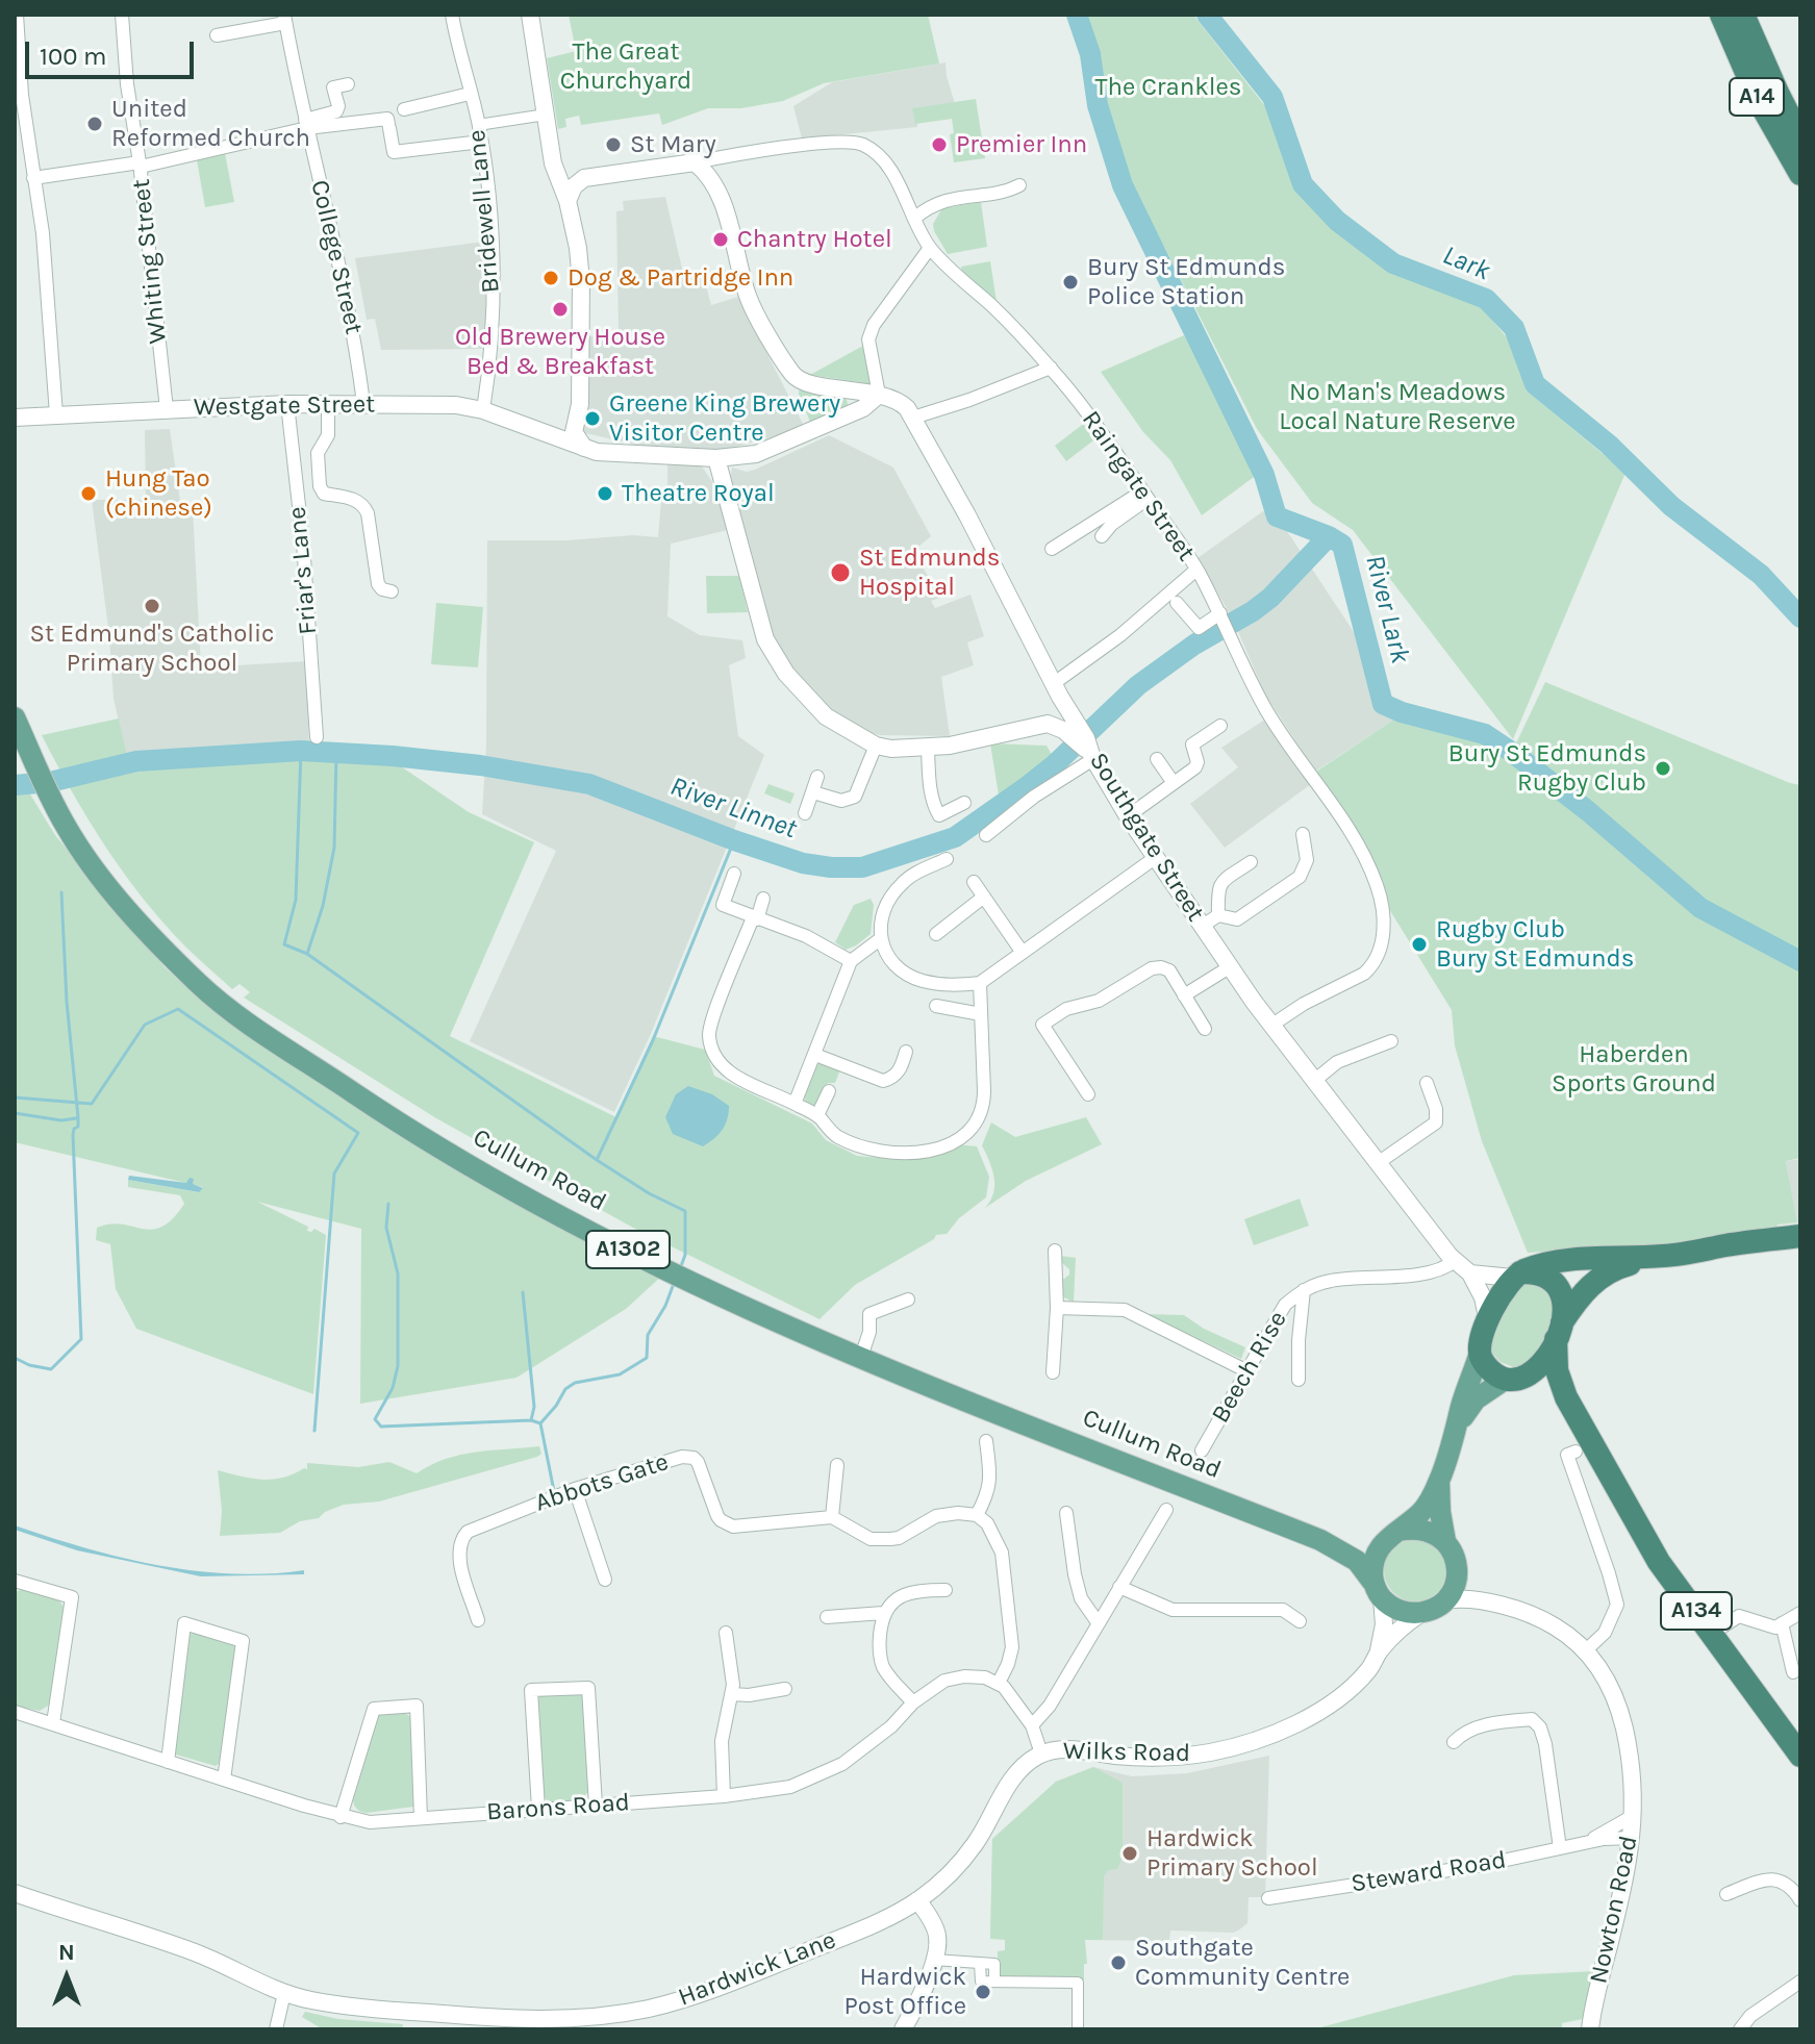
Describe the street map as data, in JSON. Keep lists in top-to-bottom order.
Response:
{
  "streets": {
    "highway": ["A14", "A134"],
    "main road": ["Cullum Road", "A1302"],
    "street": [
      "Bridewell Lane",
      "College Street",
      "Whiting Street",
      "Westgate Street",
      "Raingate Street",
      "Friar's Lane",
      "Southgate Street",
      "Beech Rise",
      "Abbots Gate",
      "Wilks Road",
      "Barons Road",
      "Steward Road",
      "Nowton Road",
      "Hardwick Lane"
    ]
  },
  "crossings": [
    ["Bridewell Lane", "Westgate Street"],
    ["College Street", "Westgate Street"],
    ["Whiting Street", "Westgate Street"],
    ["Westgate Street", "Friar's Lane"],
    ["Westgate Street", "Southgate Street"],
    ["Raingate Street", "Southgate Street"],
    ["Southgate Street", "Beech Rise"],
    ["Cullum Road", "Wilks Road"],
    ["Cullum Road", "Nowton Road"],
    ["Wilks Road", "Nowton Road"],
    ["Wilks Road", "Hardwick Lane"],
    ["Steward Road", "Nowton Road"]
  ],
  "water": ["Lark", "River Lark", "River Linnet"],
  "parks": [
    "The Great Churchyard",
    "The Crankles",
    "No Man's Meadows Local Nature Reserve",
    "Haberden Sports Ground"
  ],
  "places": [
    "United Reformed Church",
    "St Mary",
    "Premier Inn",
    "Chantry Hotel",
    "Dog & Partridge Inn",
    "Bury St Edmunds Police Station",
    "Old Brewery House Bed & Breakfast",
    "Greene King Brewery Visitor Centre",
    "Hung Tao (chinese)",
    "Theatre Royal",
    "St Edmunds Hospital",
    "St Edmund's Catholic Primary School",
    "Bury St Edmunds Rugby Club",
    "Rugby Club Bury St Edmunds",
    "Hardwick Primary School",
    "Southgate Community Centre",
    "Hardwick Post Office"
  ],
  "scale_bar": "100 m",
  "north": "top"
}
